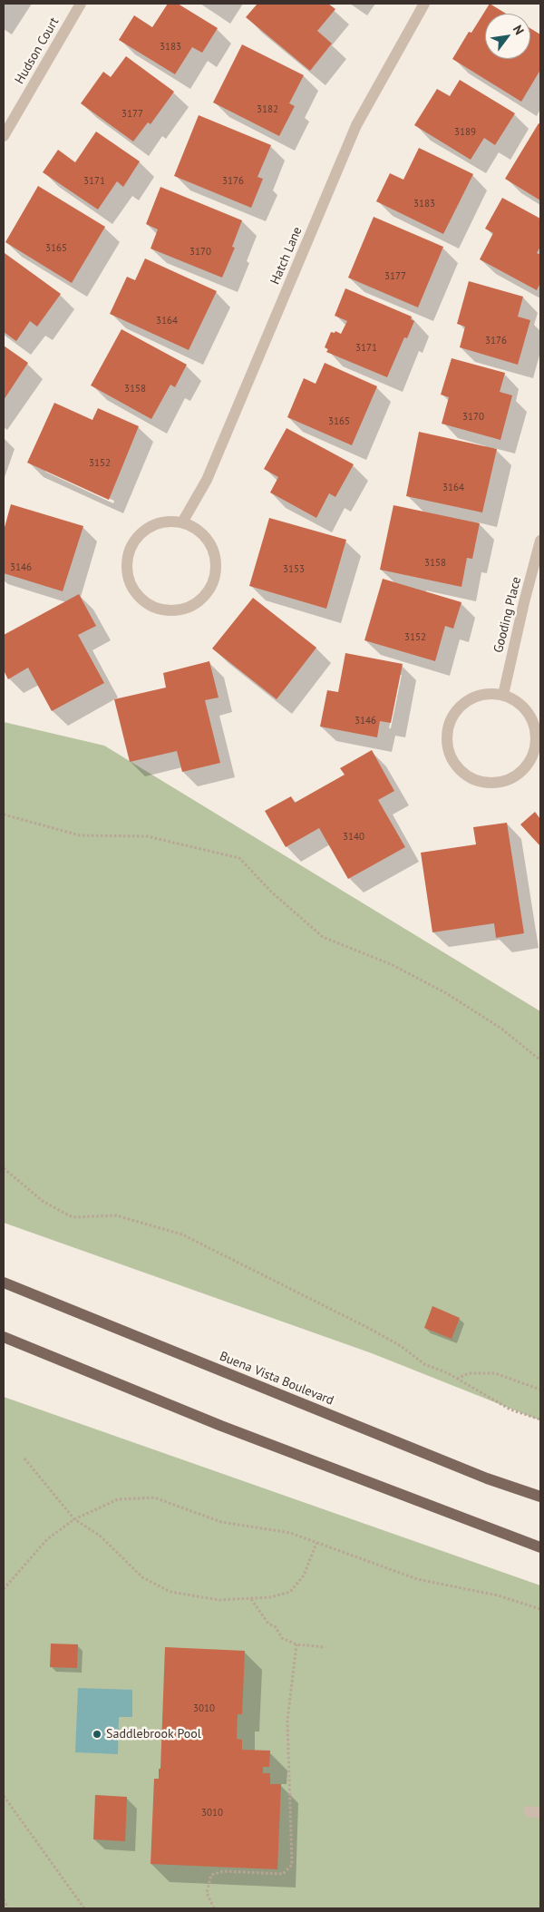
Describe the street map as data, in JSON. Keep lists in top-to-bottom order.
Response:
{
  "streets": {
    "main road": ["Buena Vista Boulevard"],
    "street": ["Hudson Court", "Hatch Lane", "Gooding Place"]
  },
  "places": ["Saddlebrook Pool"],
  "house_numbers": [
    "3183",
    "3182",
    "3177",
    "3189",
    "3171",
    "3176",
    "3183",
    "3165",
    "3170",
    "3177",
    "3164",
    "3176",
    "3171",
    "3158",
    "3170",
    "3165",
    "3152",
    "3164",
    "3158",
    "3146",
    "3153",
    "3152",
    "3146",
    "3140",
    "3010",
    "3010"
  ],
  "north": "top right"
}
